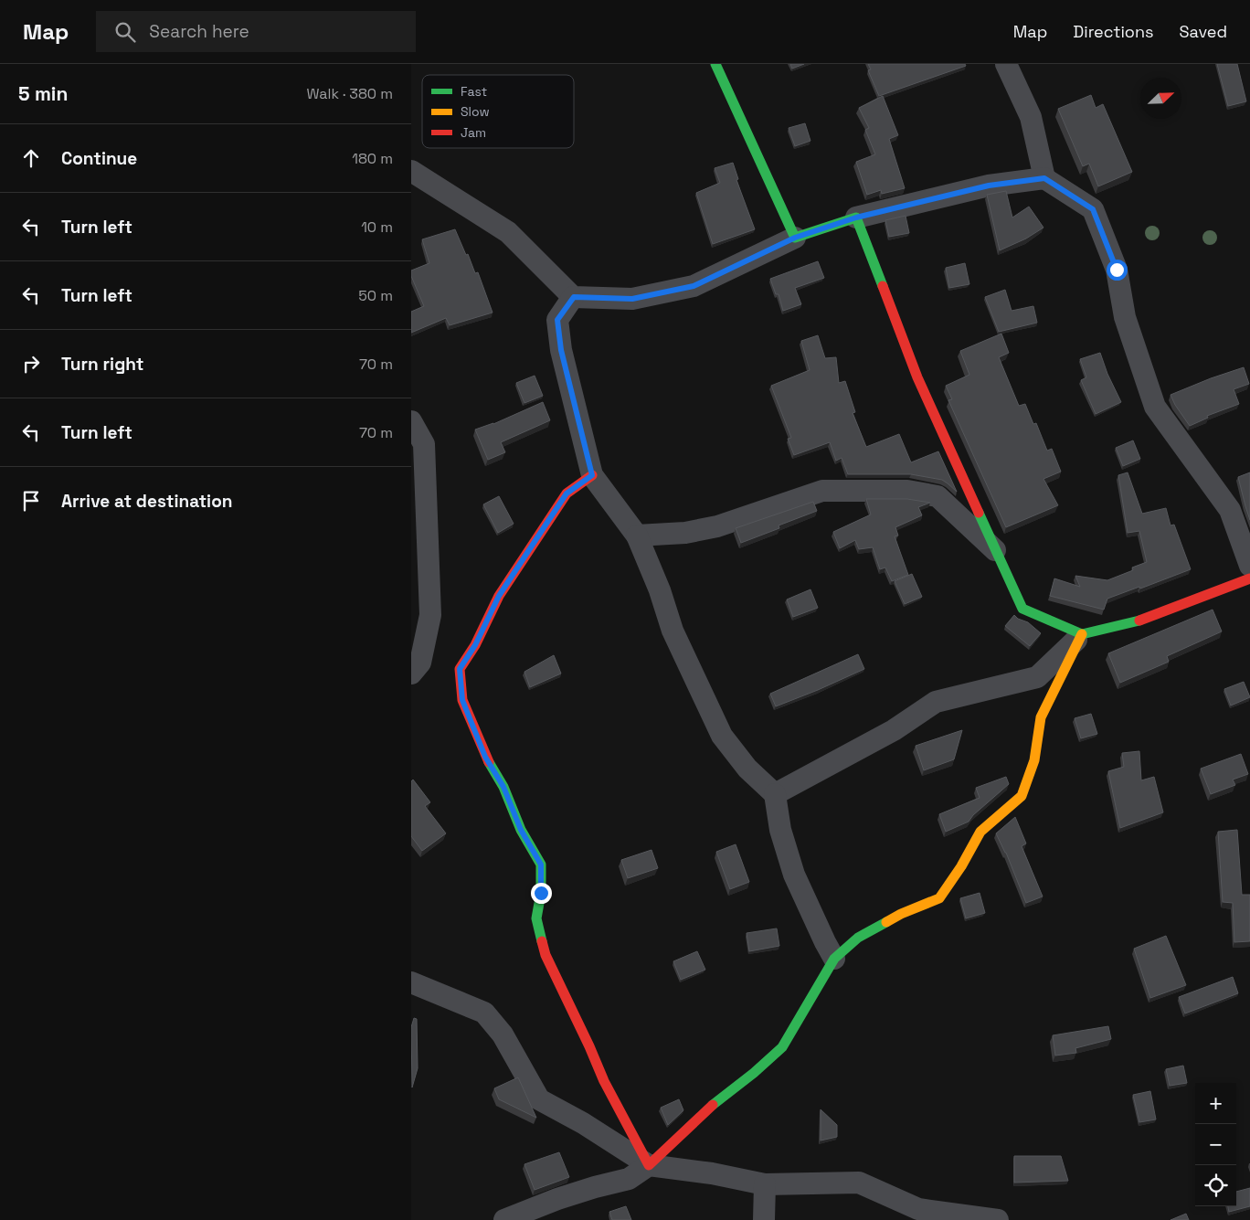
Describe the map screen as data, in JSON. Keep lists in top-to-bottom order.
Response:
{
  "legend": ["Fast", "Slow", "Jam"],
  "north": "top right",
  "page": {
    "header": "Map",
    "search": "Search here",
    "nav": ["Map", "Directions", "Saved"],
    "heading": ["5 min", "Walk · 380 m"],
    "list": [
      ["Continue", "180 m"],
      ["Turn left", "10 m"],
      ["Turn left", "50 m"],
      ["Turn right", "70 m"],
      ["Turn left", "70 m"],
      "Arrive at destination"
    ],
    "map_buttons": ["+", "−"]
  }
}
